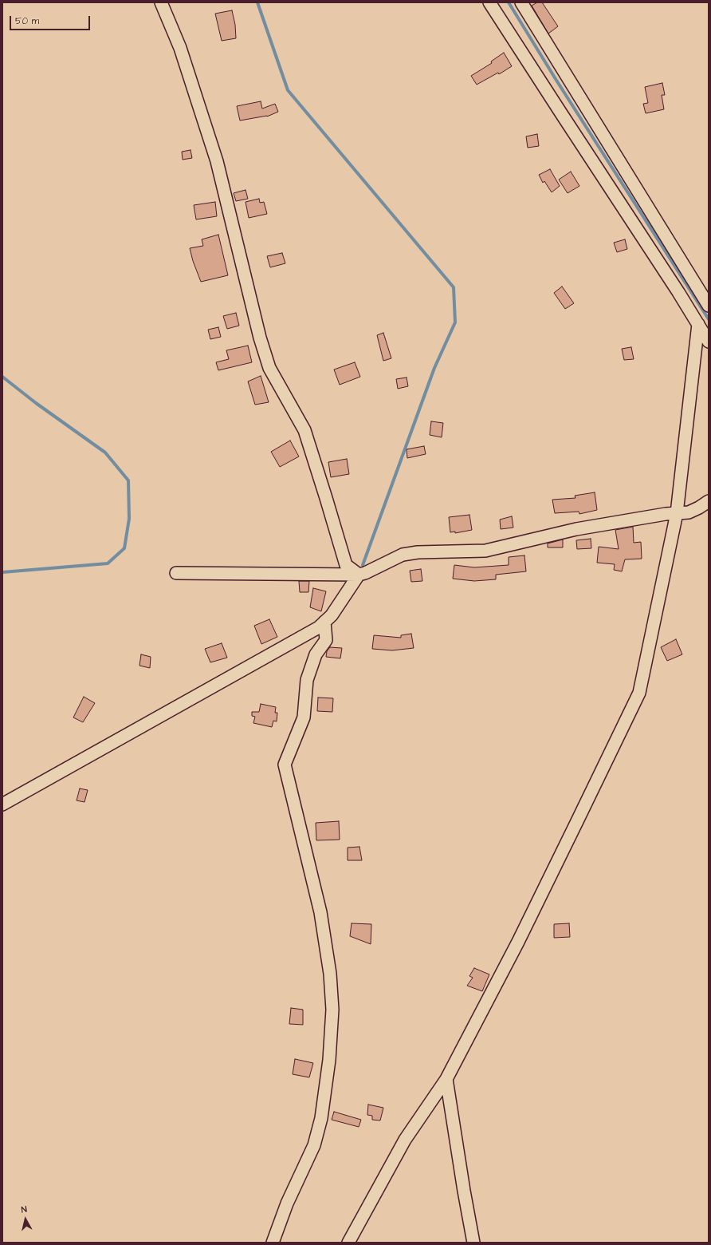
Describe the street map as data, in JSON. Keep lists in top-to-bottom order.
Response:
{
  "scale_bar": "50 m",
  "north": "top"
}
